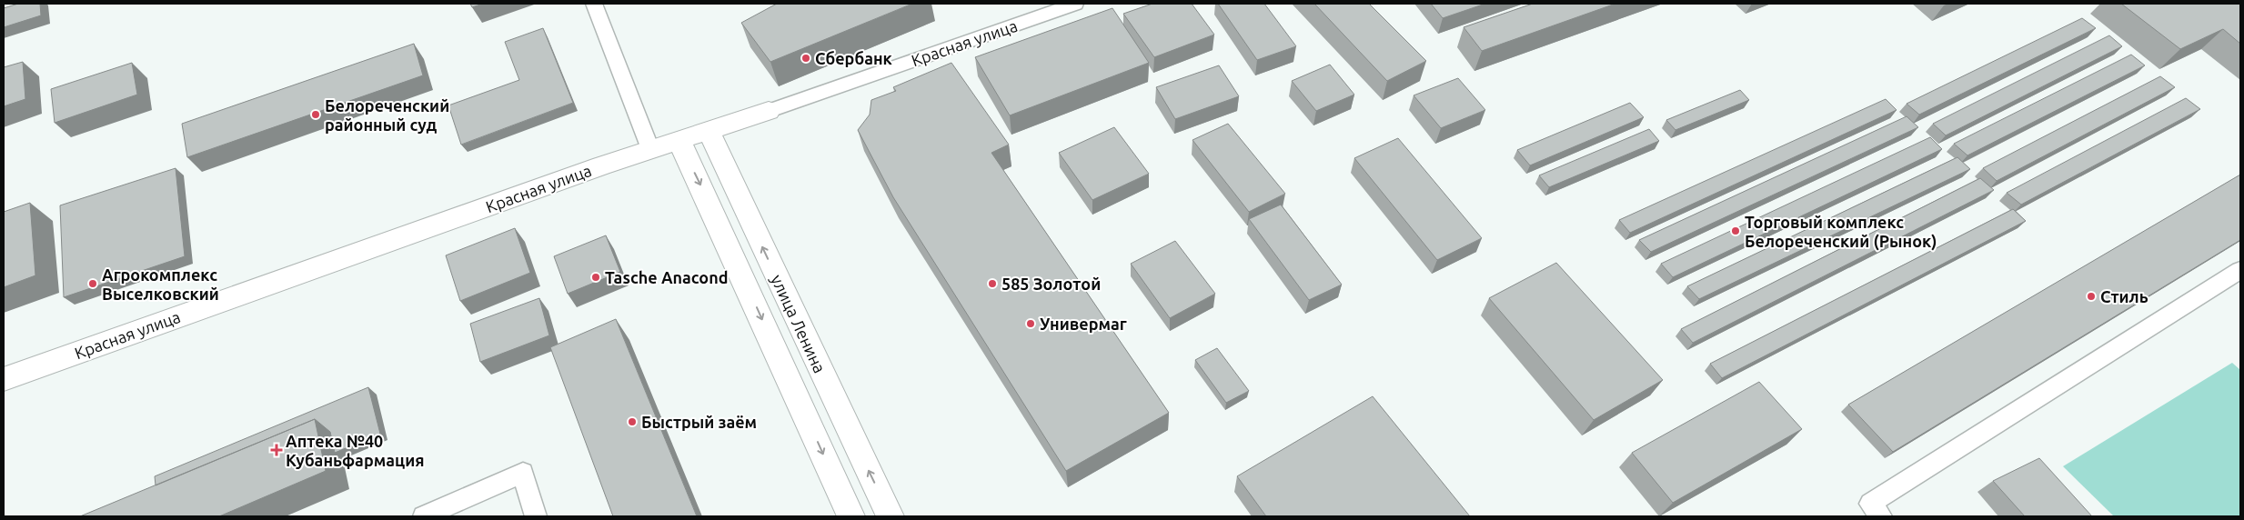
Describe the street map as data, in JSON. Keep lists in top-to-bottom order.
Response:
{
  "streets": {
    "street": ["Красная улица", "улица Ленина"]
  },
  "crossings": [
    ["Красная улица", "улица Ленина"]
  ],
  "places": {
    "other": [
      "Сбербанк",
      "Белореченский районный суд",
      "Торговый комплекс Белореченский (Рынок)",
      "Tasche Anacond",
      "Агрокомплекс Выселковский",
      "585 Золотой",
      "Стиль",
      "Универмаг",
      "Быстрый заём"
    ],
    "health": ["Аптека №40 Кубаньфармация"]
  }
}
